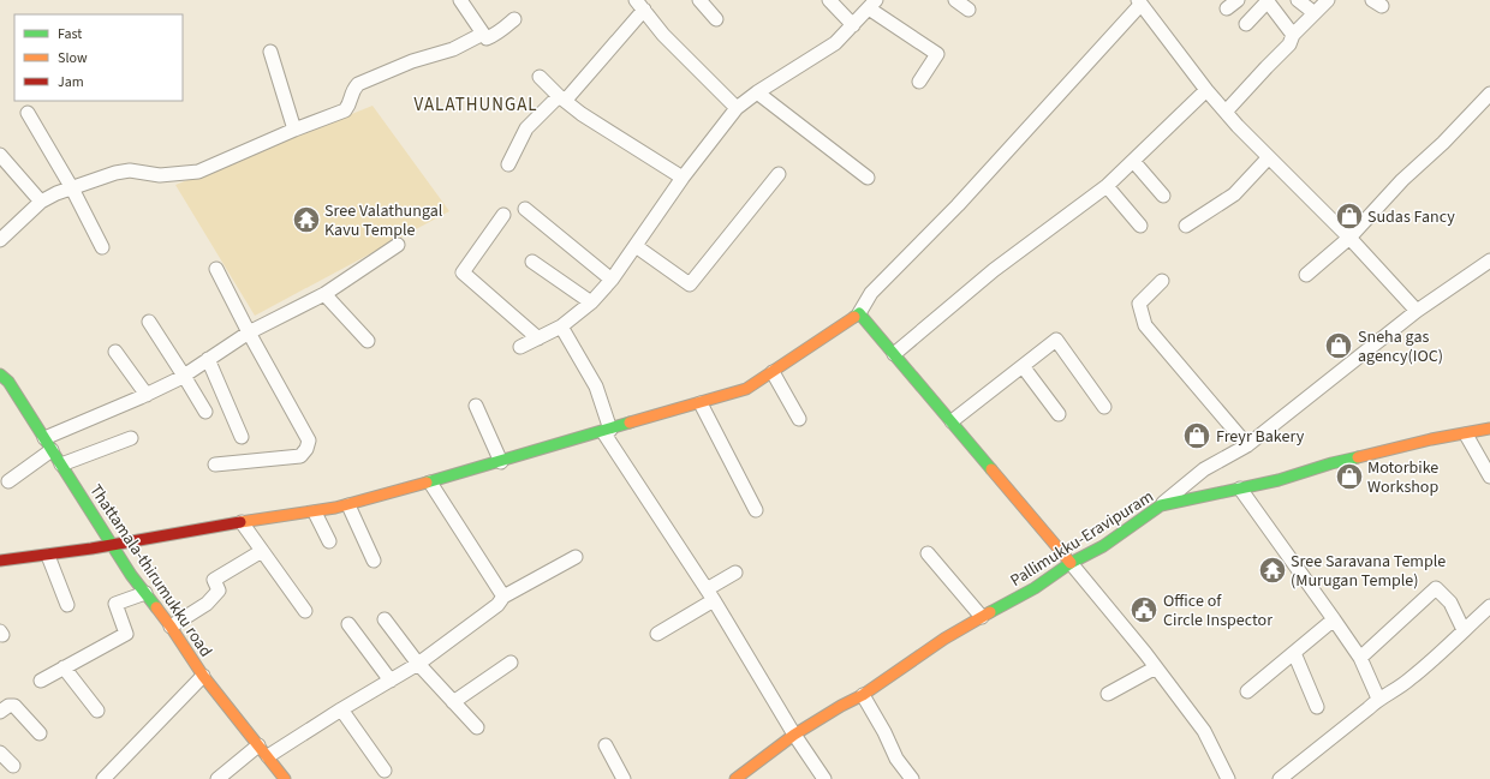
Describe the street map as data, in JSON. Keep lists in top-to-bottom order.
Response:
{
  "streets": {
    "street": ["Pallimukku-Eravipuram", "Thattamala-thirumukku road"]
  },
  "districts": ["VALATHUNGAL"],
  "places": {
    "shop": [
      "Sudas Fancy",
      "Sneha gas agency(IOC)",
      "Freyr Bakery",
      "Motorbike Workshop"
    ],
    "temple": ["Sree Valathungal Kavu Temple", "Sree Saravana Temple (Murugan Temple)"],
    "public building": ["Office of Circle Inspector"]
  },
  "legend": ["Fast", "Slow", "Jam"]
}
